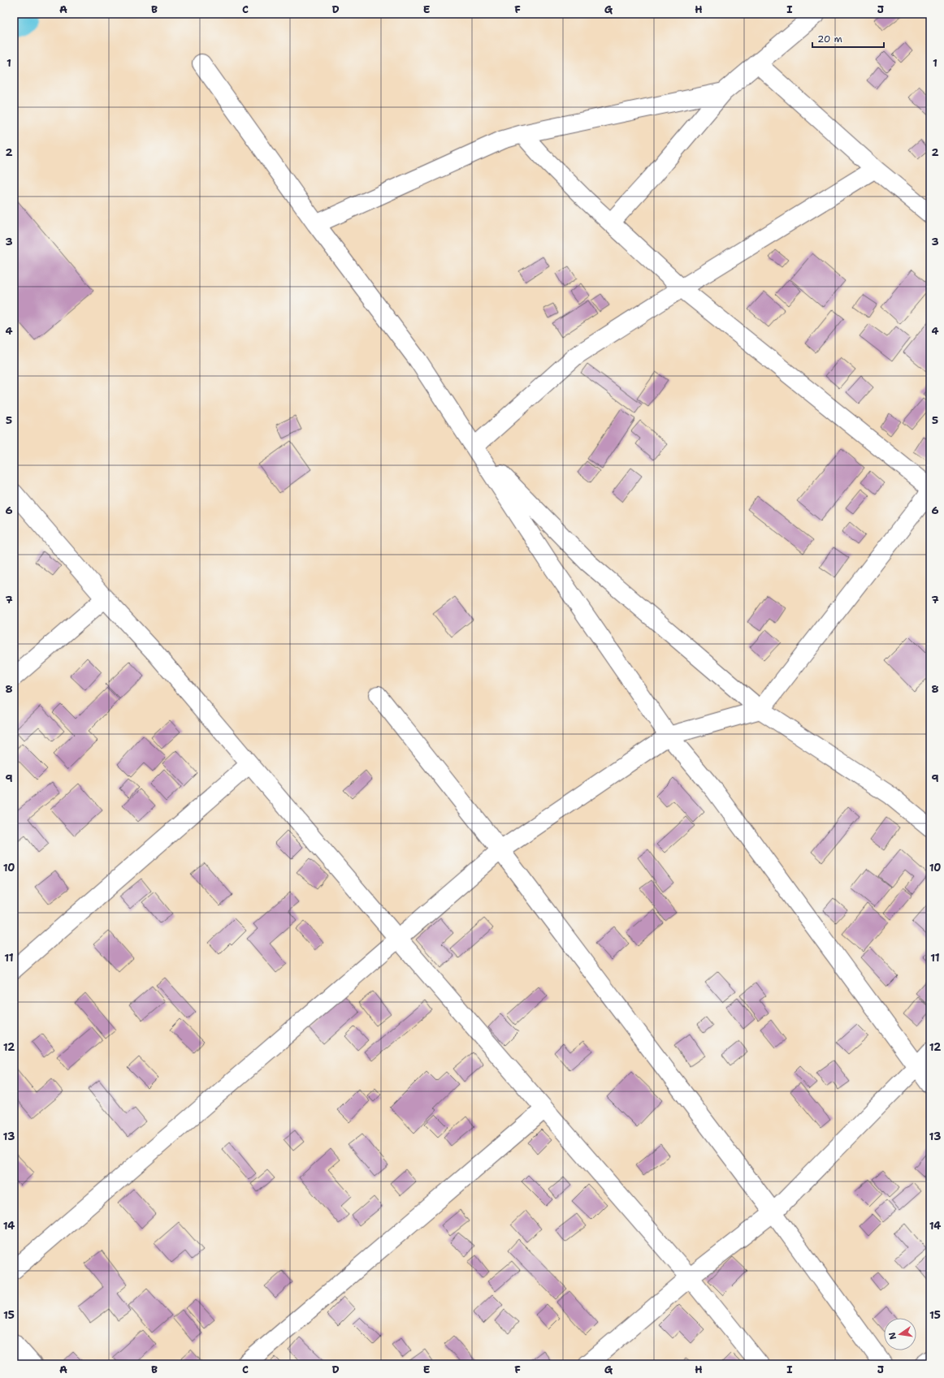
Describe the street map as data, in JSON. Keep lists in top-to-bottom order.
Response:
{
  "scale_bar": "20 m",
  "north": "left",
  "grid": {
    "columns": [
      "A",
      "B",
      "C",
      "D",
      "E",
      "F",
      "G",
      "H",
      "I",
      "J"
    ],
    "rows": [
      "1",
      "2",
      "3",
      "4",
      "5",
      "6",
      "7",
      "8",
      "9",
      "10",
      "11",
      "12",
      "13",
      "14",
      "15"
    ]
  }
}
